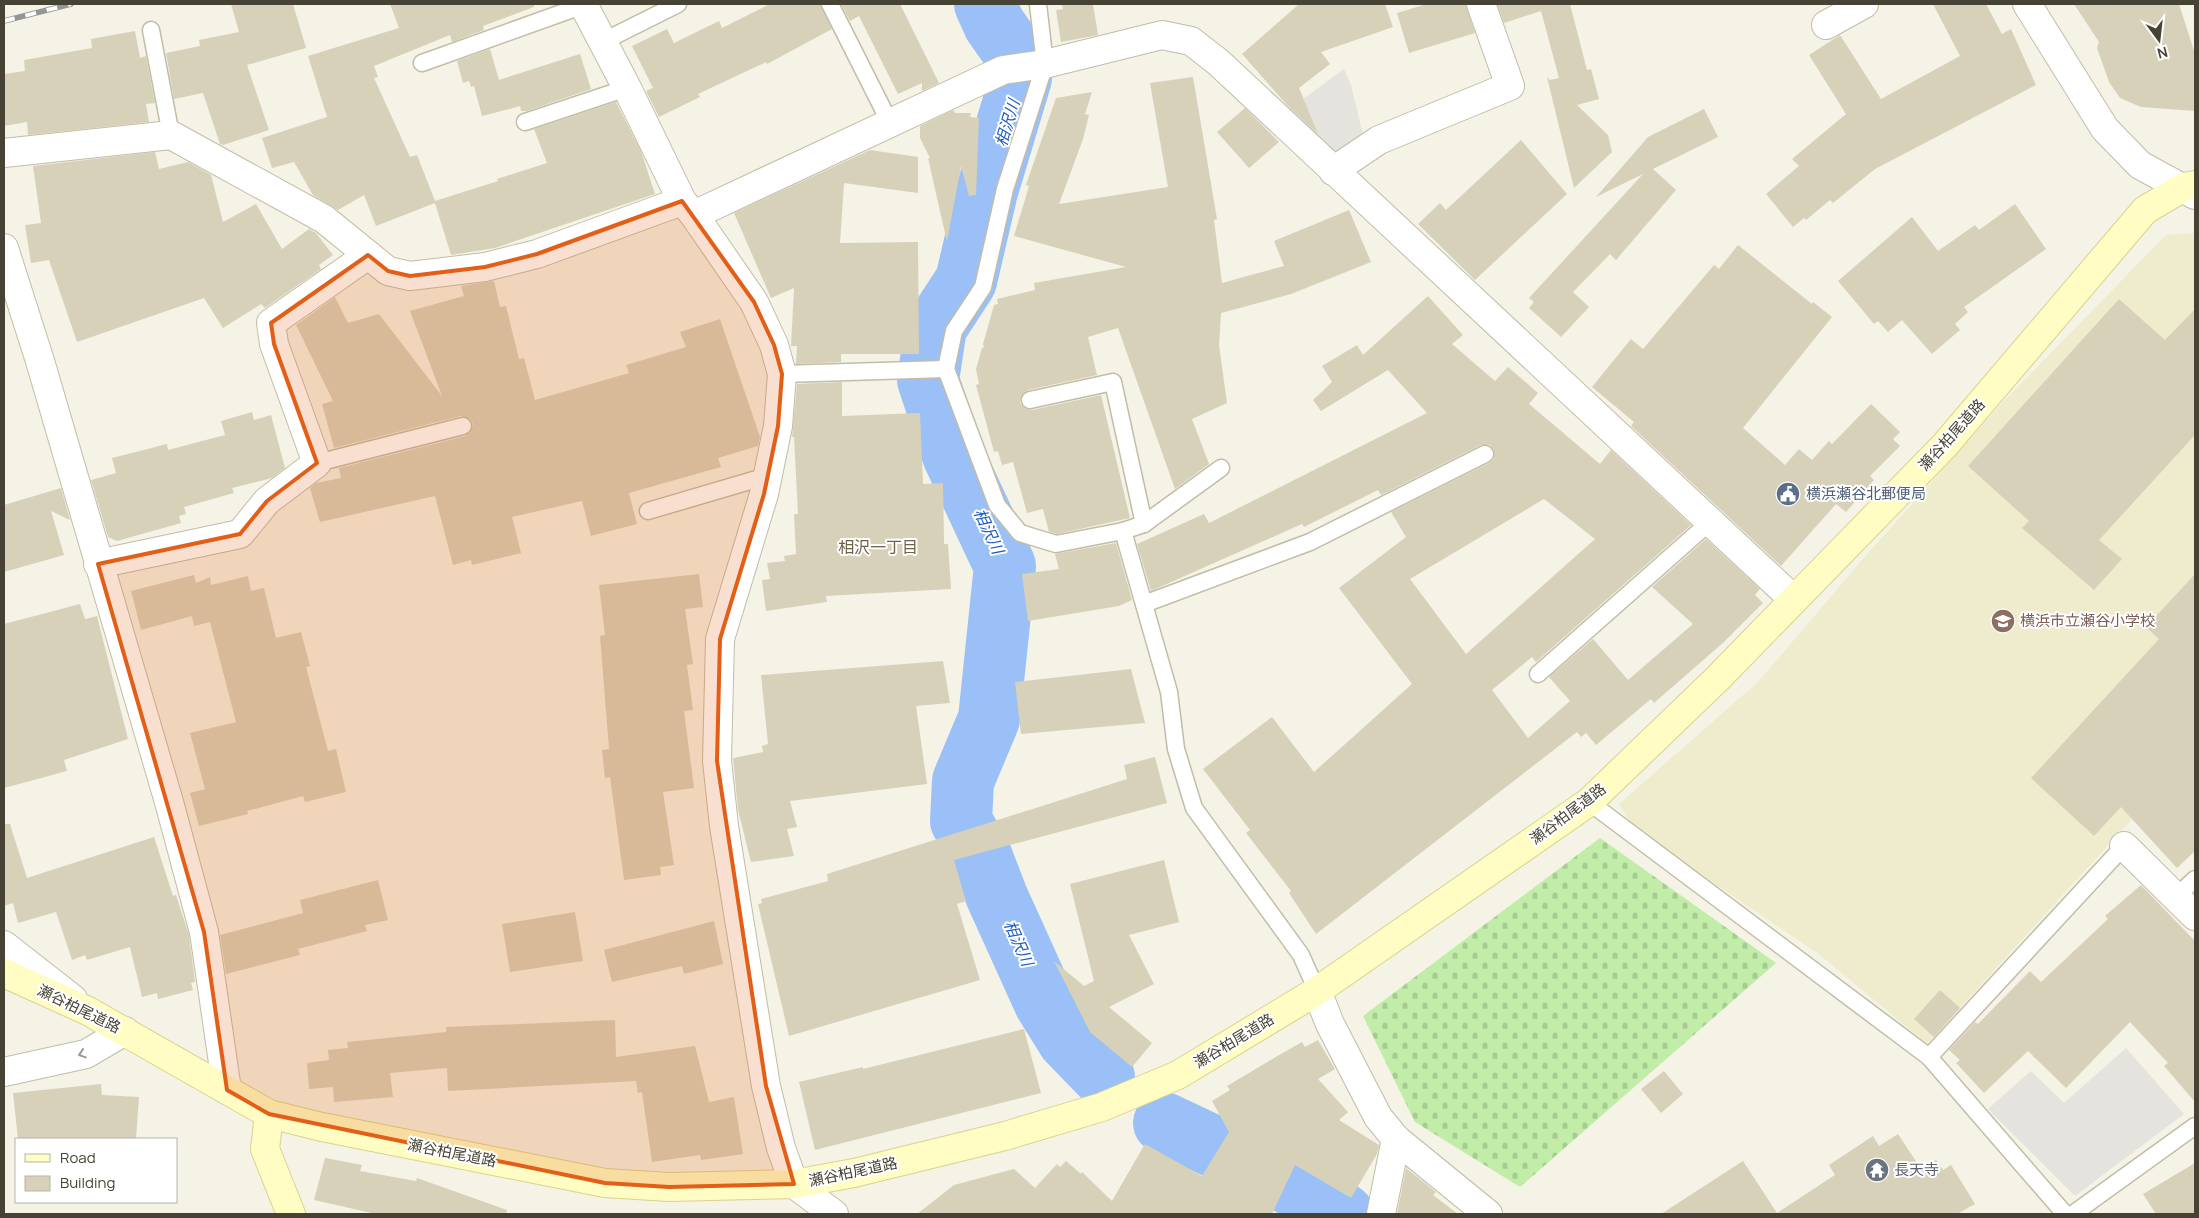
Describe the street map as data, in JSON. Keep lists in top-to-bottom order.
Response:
{
  "streets": {
    "main road": ["瀬谷柏尾道路"]
  },
  "districts": ["相沢一丁目"],
  "water": ["相沢川"],
  "places": {
    "public building": ["横浜瀬谷北郵便局"],
    "school or university": ["横浜市立瀬谷小学校"],
    "temple": ["長天寺"]
  },
  "legend": ["Road", "Building"],
  "north": "bottom"
}
